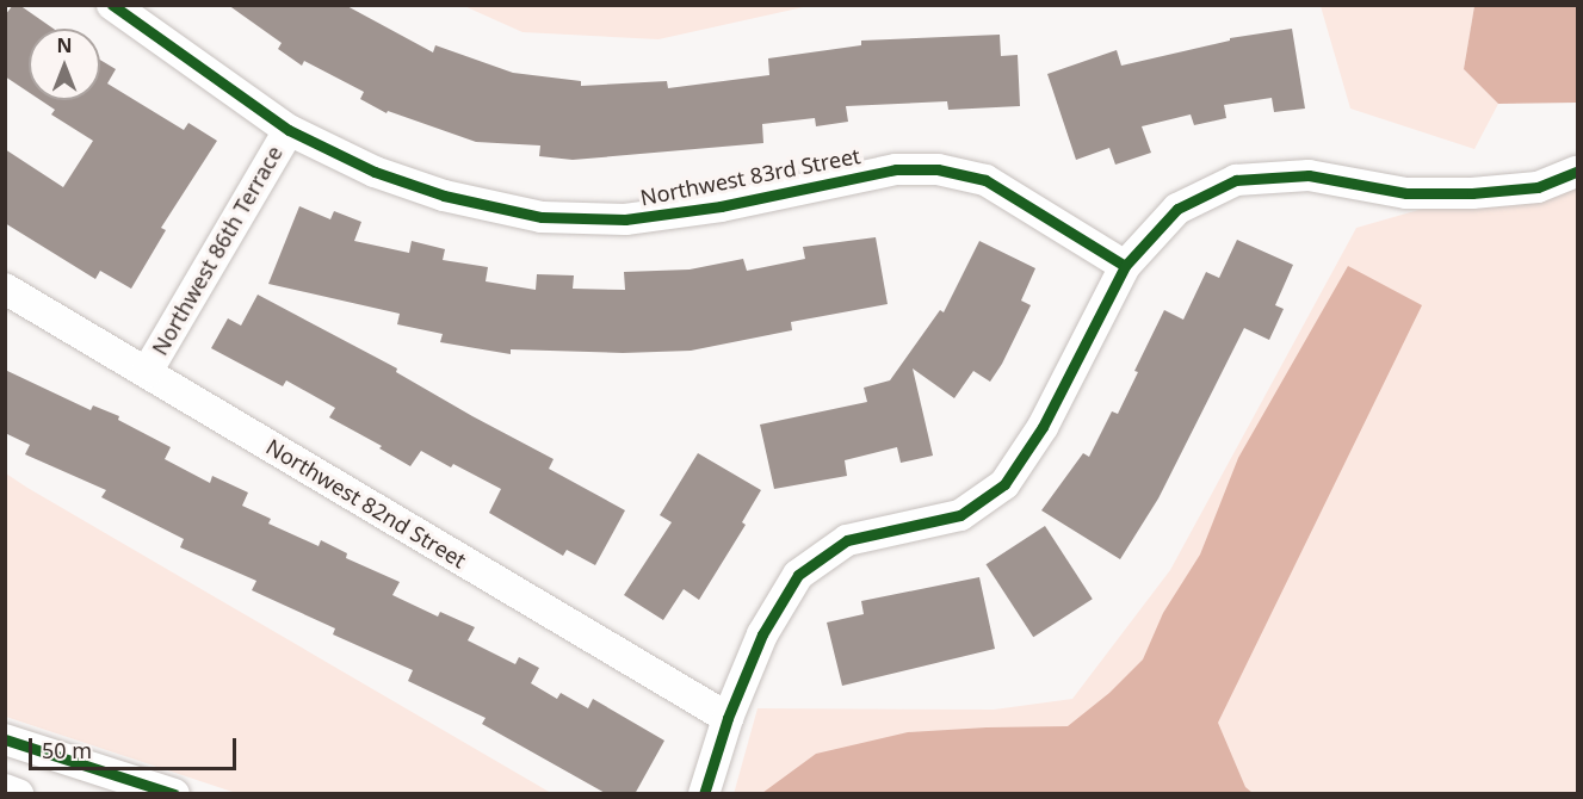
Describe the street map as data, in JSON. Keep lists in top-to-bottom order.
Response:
{
  "streets": {
    "street": ["Northwest 83rd Street", "Northwest 86th Terrace", "Northwest 82nd Street"]
  },
  "crossings": [
    ["Northwest 83rd Street", "Northwest 86th Terrace"],
    ["Northwest 86th Terrace", "Northwest 82nd Street"]
  ],
  "scale_bar": "50 m",
  "north": "top"
}
